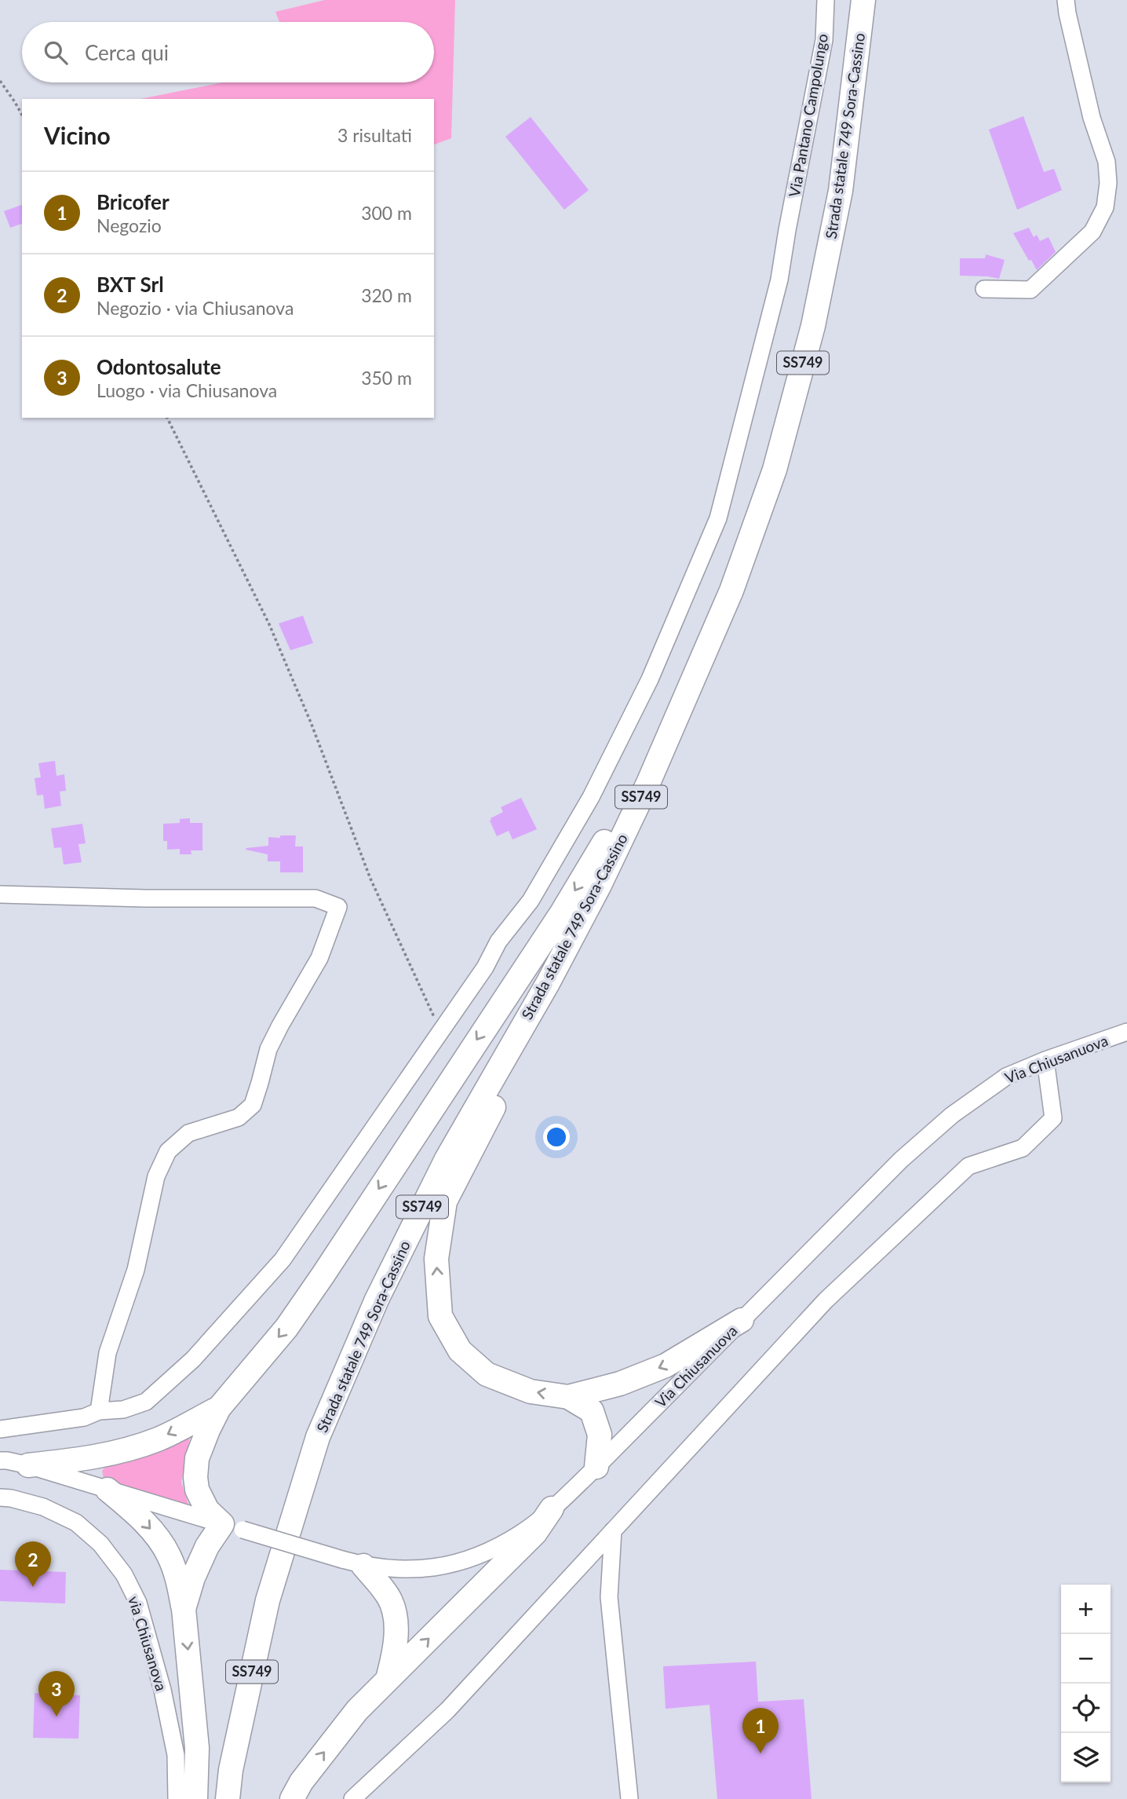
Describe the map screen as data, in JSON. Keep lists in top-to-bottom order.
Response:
{
  "streets": {
    "highway": ["Strada statale 749 Sora-Cassino", "SS749"],
    "street": ["Via Pantano Campolungo", "Via Chiusanuova", "via Chiusanova"]
  },
  "page": {
    "search": "Cerca qui",
    "heading": ["Vicino", "3 risultati"],
    "list": [
      {
        "mark": "1",
        "name": "Bricofer",
        "note": "Negozio",
        "value": "300 m"
      },
      {
        "mark": "2",
        "name": "BXT Srl",
        "note": "Negozio · via Chiusanova",
        "value": "320 m"
      },
      {
        "mark": "3",
        "name": "Odontosalute",
        "note": "Luogo · via Chiusanova",
        "value": "350 m"
      }
    ],
    "pins": ["2", "3", "1"],
    "map_buttons": ["+", "−"]
  }
}
